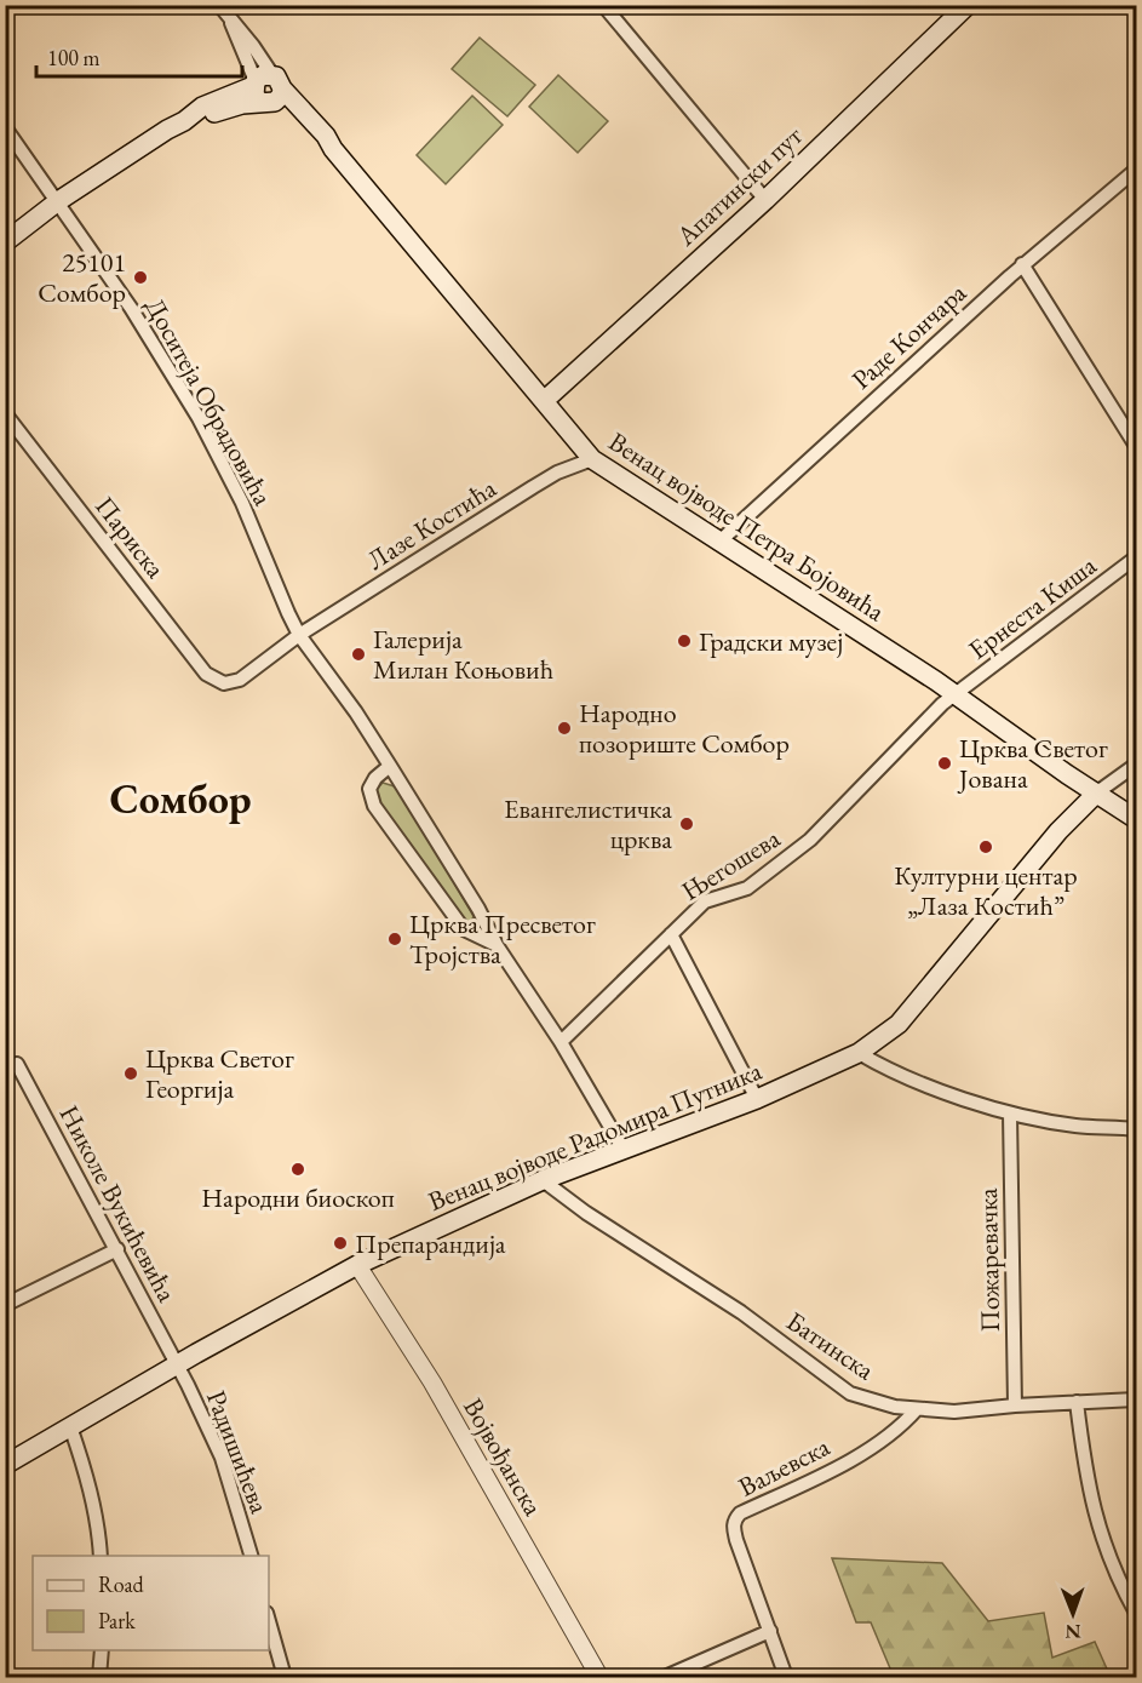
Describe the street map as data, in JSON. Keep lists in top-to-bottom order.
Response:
{
  "streets": {
    "main road": ["Апатински пут", "Венац војводе Петра Бојовића", "Венац војводе Радомира Путника"],
    "street": [
      "Раде Кончара",
      "Доситеја Обрадовића",
      "Лазе Костића",
      "Париска",
      "Ернеста Киша",
      "Његошева",
      "Николе Вукићевића",
      "Пожаревачка",
      "Батинска",
      "Радишићева",
      "Војвођанска",
      "Ваљевска"
    ]
  },
  "crossings": [
    ["Апатински пут", "Венац војводе Петра Бојовића"],
    ["Раде Кончара", "Венац војводе Петра Бојовића"],
    ["Доситеја Обрадовића", "Лазе Костића"],
    ["Доситеја Обрадовића", "Његошева"],
    ["Доситеја Обрадовића", "Венац војводе Радомира Путника"],
    ["Лазе Костића", "Венац војводе Петра Бојовића"],
    ["Лазе Костића", "Париска"],
    ["Венац војводе Петра Бојовића", "Ернеста Киша"],
    ["Венац војводе Петра Бојовића", "Његошева"],
    ["Венац војводе Петра Бојовића", "Венац војводе Радомира Путника"],
    ["Ернеста Киша", "Његошева"],
    ["Венац војводе Радомира Путника", "Николе Вукићевића"],
    ["Венац војводе Радомира Путника", "Батинска"],
    ["Венац војводе Радомира Путника", "Радишићева"],
    ["Венац војводе Радомира Путника", "Војвођанска"],
    ["Николе Вукићевића", "Радишићева"],
    ["Пожаревачка", "Батинска"],
    ["Батинска", "Ваљевска"]
  ],
  "districts": ["Сомбор"],
  "places": [
    "25101 Сомбор",
    "Градски музеј",
    "Галерија Милан Коњовић",
    "Народно позориште Сомбор",
    "Црква Светог Јована",
    "Евангелистичка црква",
    "Културни центар „Лаза Костић”",
    "Црква Пресветог Тројства",
    "Црква Светог Георгија",
    "Народни биоскоп",
    "Препарандија"
  ],
  "legend": ["Road", "Park"],
  "scale_bar": "100 m",
  "north": "bottom"
}
